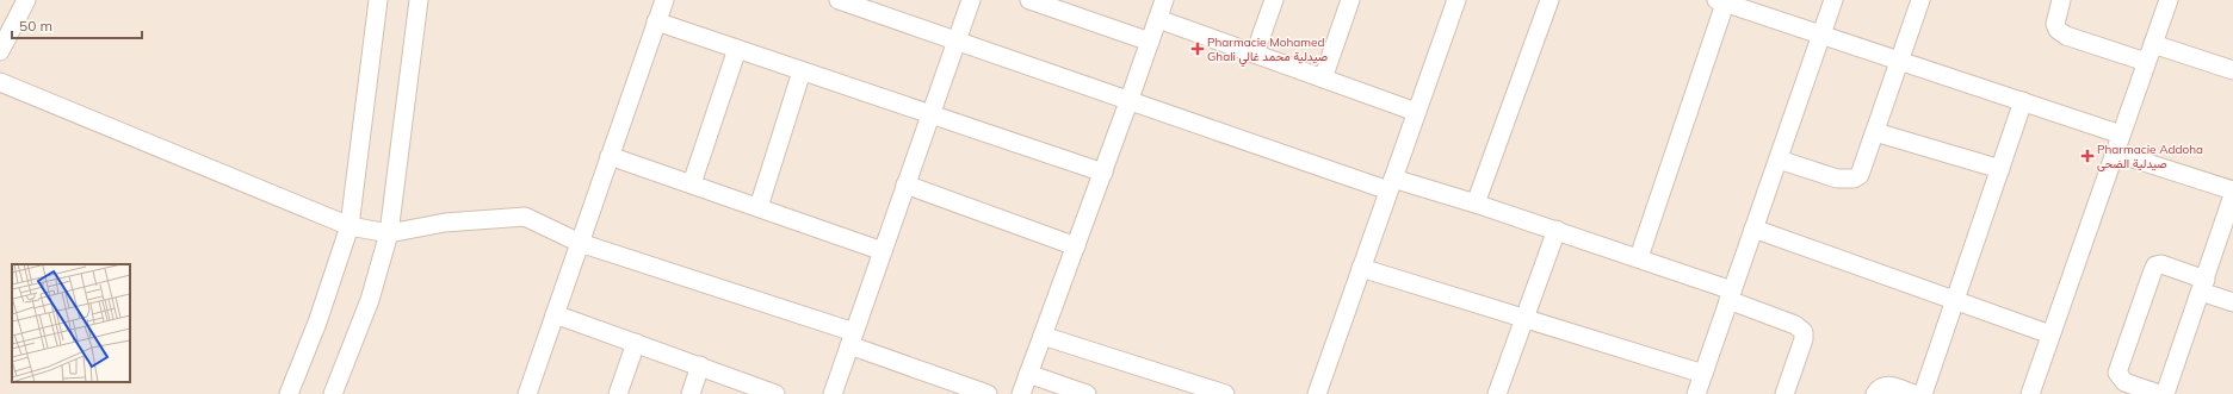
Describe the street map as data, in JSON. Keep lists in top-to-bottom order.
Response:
{
  "places": {
    "health": ["Pharmacie Mohamed Ghali صيدلية محمد غالي", "Pharmacie Addoha صيدلية الضحى"]
  },
  "scale_bar": "50 m"
}
